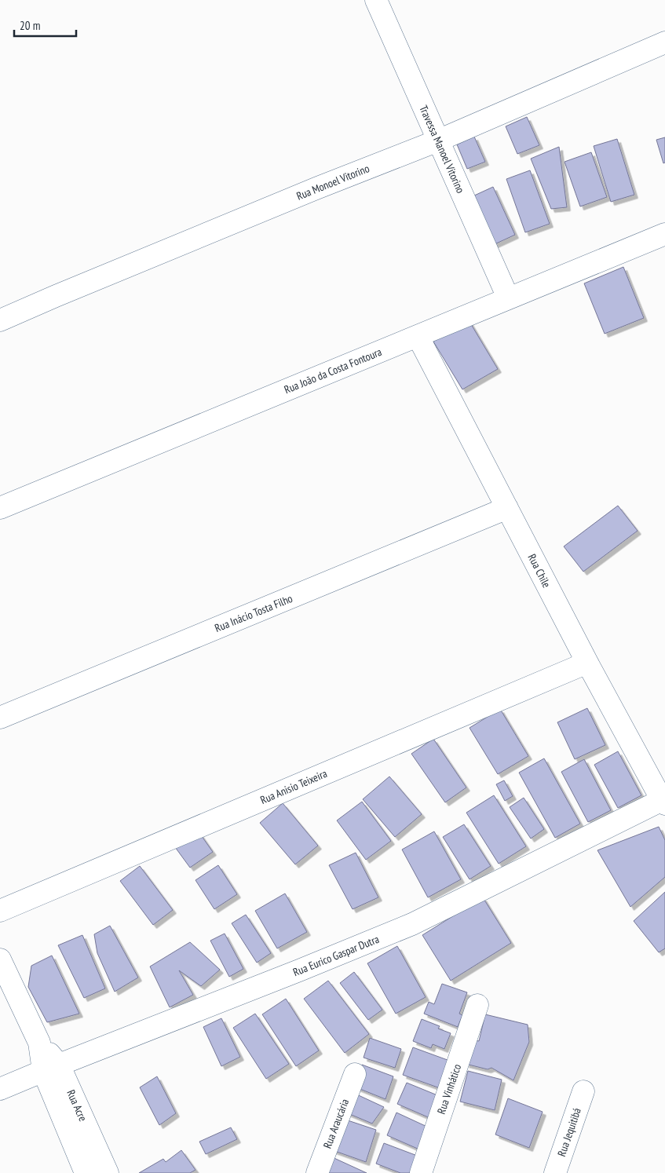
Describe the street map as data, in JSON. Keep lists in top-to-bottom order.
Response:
{
  "streets": {
    "street": [
      "Travessa Manoel Vitorino",
      "Rua Monoel Vitorino",
      "Rua João da Costa Fontoura",
      "Rua Chile",
      "Rua Inácio Tosta Filho",
      "Rua Anisio Teixeira",
      "Rua Eurico Gaspar Dutra",
      "Rua Vinhático",
      "Rua Acre",
      "Rua Araucária",
      "Rua Jequitibá"
    ]
  },
  "crossings": [
    ["Travessa Manoel Vitorino", "Rua Monoel Vitorino"],
    ["Travessa Manoel Vitorino", "Rua João da Costa Fontoura"],
    ["Rua João da Costa Fontoura", "Rua Chile"],
    ["Rua Chile", "Rua Inácio Tosta Filho"],
    ["Rua Chile", "Rua Anisio Teixeira"],
    ["Rua Chile", "Rua Eurico Gaspar Dutra"],
    ["Rua Eurico Gaspar Dutra", "Rua Acre"]
  ],
  "scale_bar": "20 m"
}
